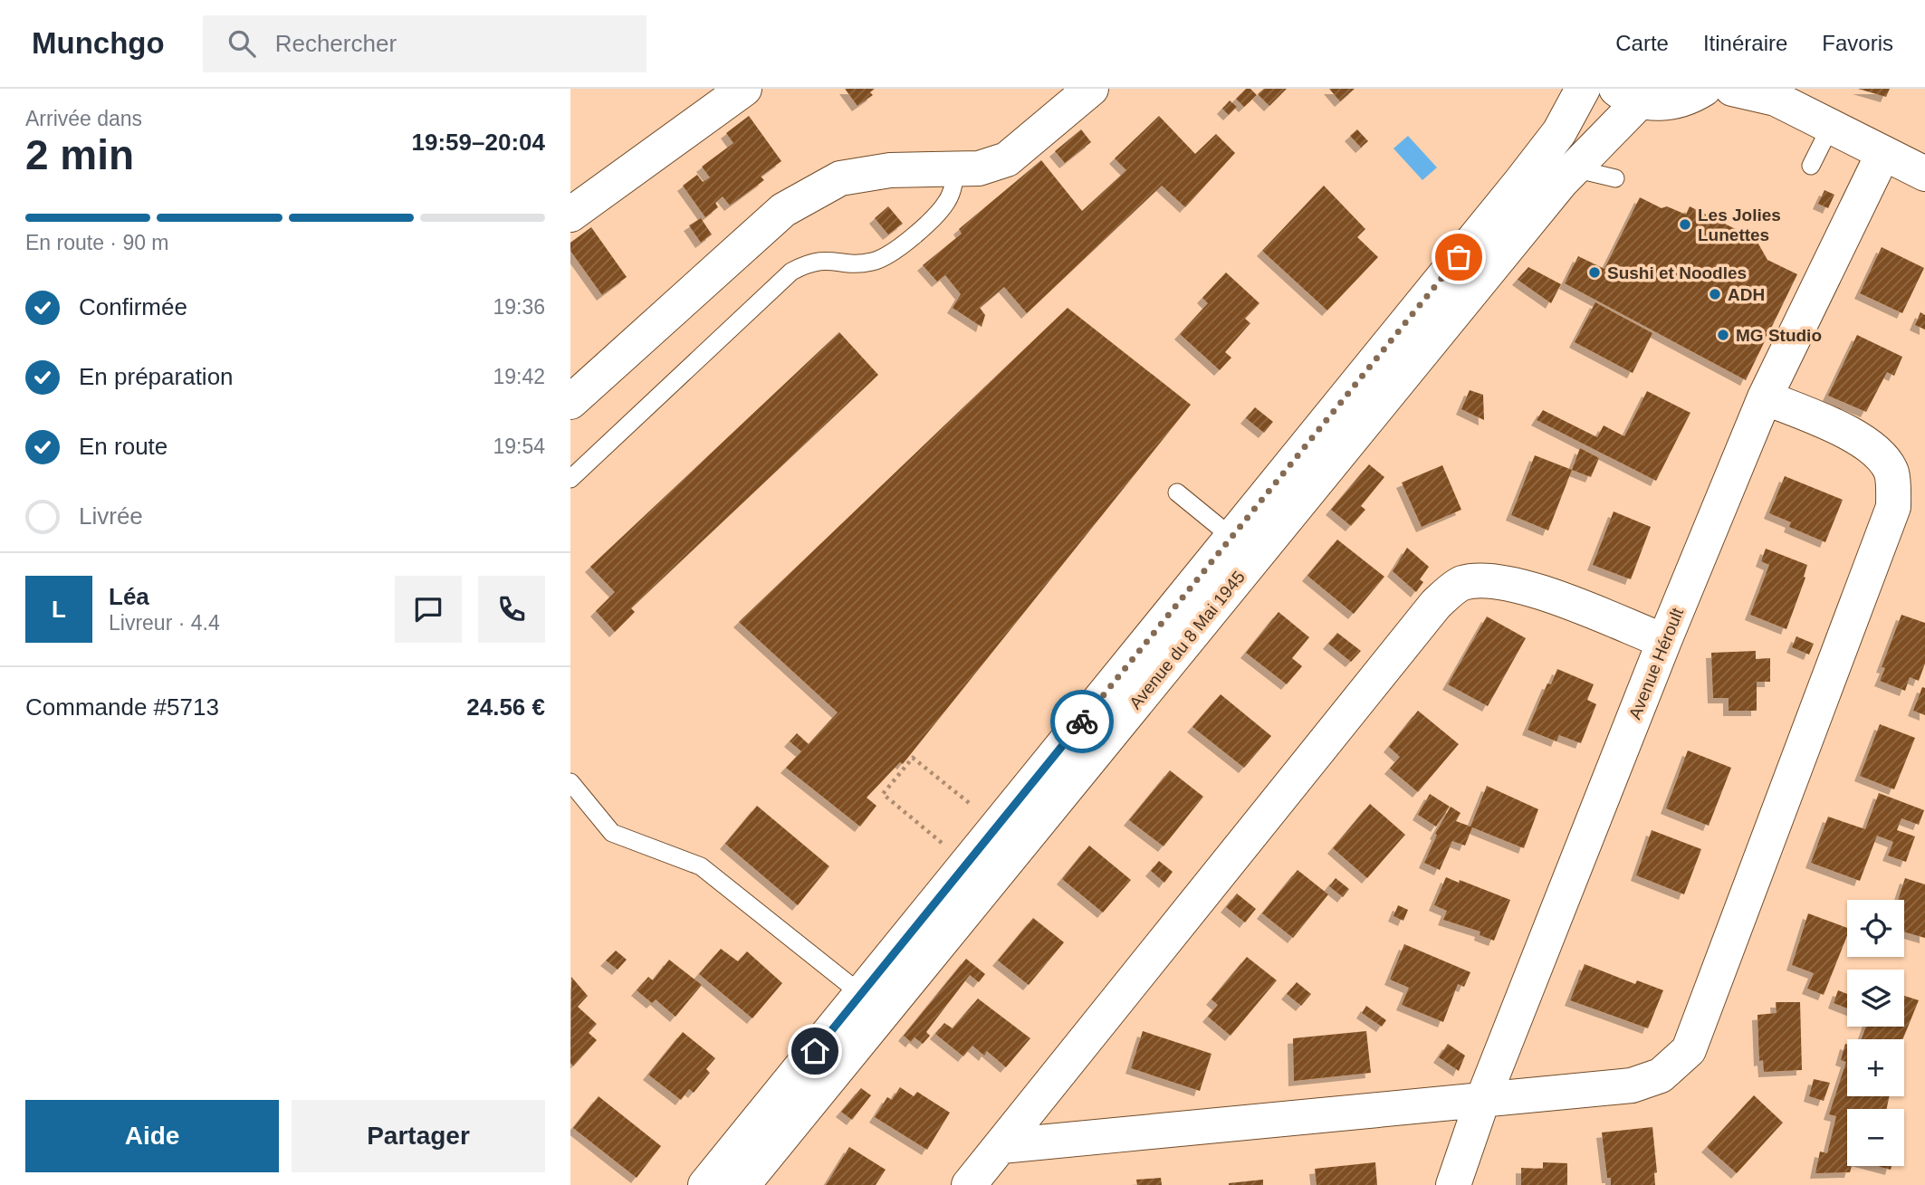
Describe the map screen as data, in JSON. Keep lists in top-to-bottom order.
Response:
{
  "streets": {
    "street": ["Avenue du 8 Mai 1945", "Avenue Héroult"]
  },
  "places": [
    "Les Jolies Lunettes",
    "Sushi et Noodles",
    "ADH",
    "MG Studio"
  ],
  "page": {
    "header": "Munchgo",
    "search": "Rechercher",
    "nav": ["Carte", "Itinéraire", "Favoris"],
    "heading": ["2 min", "Arrivée dans", "19:59–20:04"],
    "panel": [
      "Léa",
      "Livreur · 4.4",
      "Commande #5713",
      "24.56 €"
    ],
    "bar": "En route · 90 m",
    "list": [
      ["Confirmée", "19:36"],
      ["En préparation", "19:42"],
      ["En route", "19:54"],
      "Livrée"
    ],
    "round": "L",
    "map_buttons": ["+", "−"],
    "buttons": ["Aide", "Partager"]
  }
}
